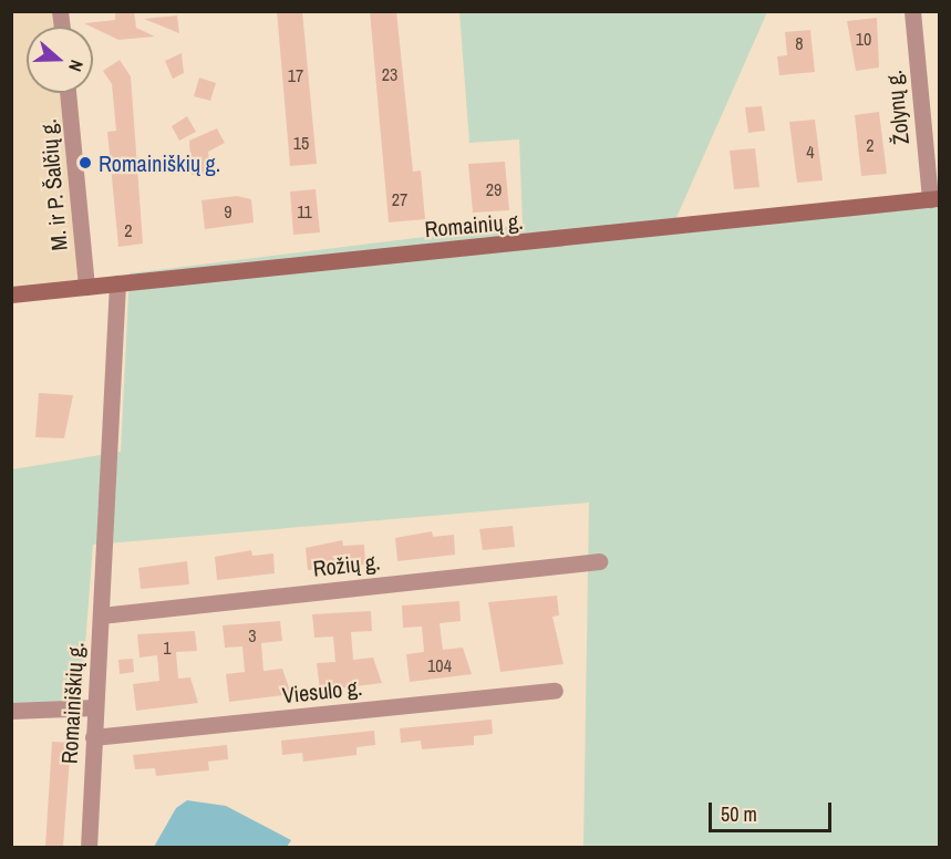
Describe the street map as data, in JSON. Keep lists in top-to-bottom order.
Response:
{
  "streets": {
    "main road": ["Romainių g."],
    "street": [
      "Žolynų g.",
      "M. ir P. Šalčių g.",
      "Rožių g.",
      "Viesulo g.",
      "Romainiškių g."
    ]
  },
  "crossings": [
    ["Žolynų g.", "Romainių g."],
    ["M. ir P. Šalčių g.", "Romainių g."],
    ["Romainių g.", "Romainiškių g."],
    ["Rožių g.", "Romainiškių g."],
    ["Viesulo g.", "Romainiškių g."]
  ],
  "places": ["Romainiškių g."],
  "house_numbers": [
    "10",
    "8",
    "23",
    "17",
    "15",
    "2",
    "4",
    "29",
    "27",
    "9",
    "11",
    "2",
    "3",
    "1",
    "104"
  ],
  "scale_bar": "50 m",
  "north": "right"
}
